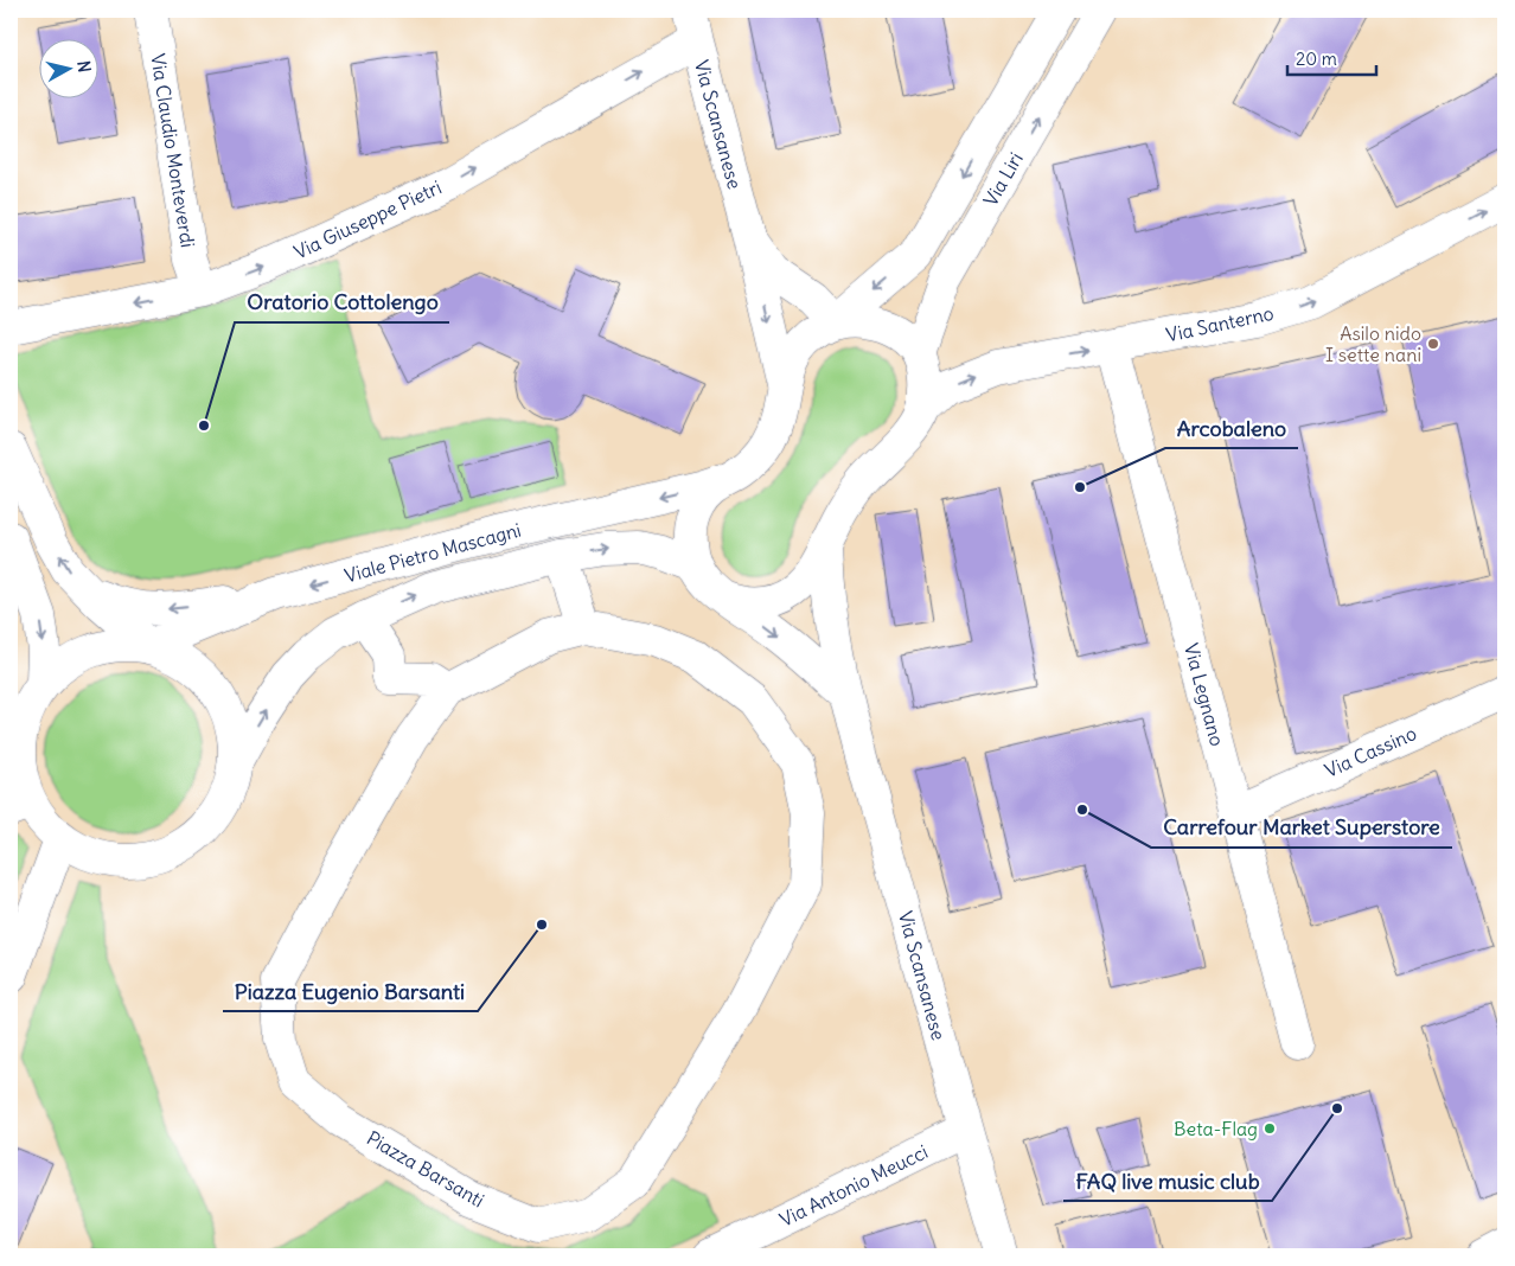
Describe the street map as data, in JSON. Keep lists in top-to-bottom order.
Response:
{
  "streets": {
    "main road": [
      "Via Scansanese",
      "Via Claudio Monteverdi",
      "Via Liri",
      "Via Giuseppe Pietri",
      "Via Santerno",
      "Viale Pietro Mascagni",
      "Via Legnano",
      "Via Cassino",
      "Piazza Barsanti",
      "Via Antonio Meucci"
    ]
  },
  "crossings": [
    ["Via Scansanese", "Via Liri"],
    ["Via Scansanese", "Via Giuseppe Pietri"],
    ["Via Scansanese", "Via Santerno"],
    ["Via Scansanese", "Viale Pietro Mascagni"],
    ["Via Scansanese", "Via Antonio Meucci"],
    ["Via Claudio Monteverdi", "Via Giuseppe Pietri"],
    ["Via Santerno", "Via Legnano"],
    ["Via Legnano", "Via Cassino"]
  ],
  "one_way": ["Via Santerno"],
  "places": [
    "Asilo nido I sette nani",
    "Oratorio Cottolengo",
    "Arcobaleno",
    "Carrefour Market Superstore",
    "Piazza Eugenio Barsanti",
    "FAQ live music club",
    "Beta-Flag"
  ],
  "scale_bar": "20 m",
  "north": "right"
}
